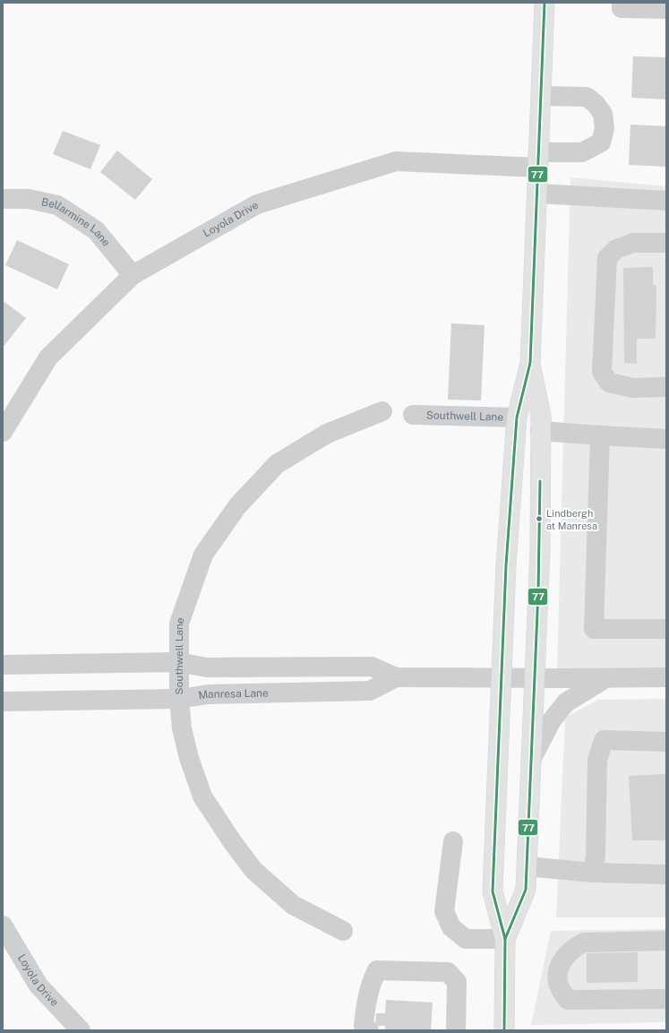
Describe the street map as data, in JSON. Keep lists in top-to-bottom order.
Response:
{
  "streets": {
    "street": [
      "Loyola Drive",
      "Bellarmine Lane",
      "Southwell Lane",
      "Manresa Lane"
    ]
  },
  "crossings": [
    ["Loyola Drive", "Bellarmine Lane"],
    ["Southwell Lane", "Manresa Lane"]
  ],
  "places": ["Lindbergh at Manresa"],
  "lines": ["transit line 77"]
}
